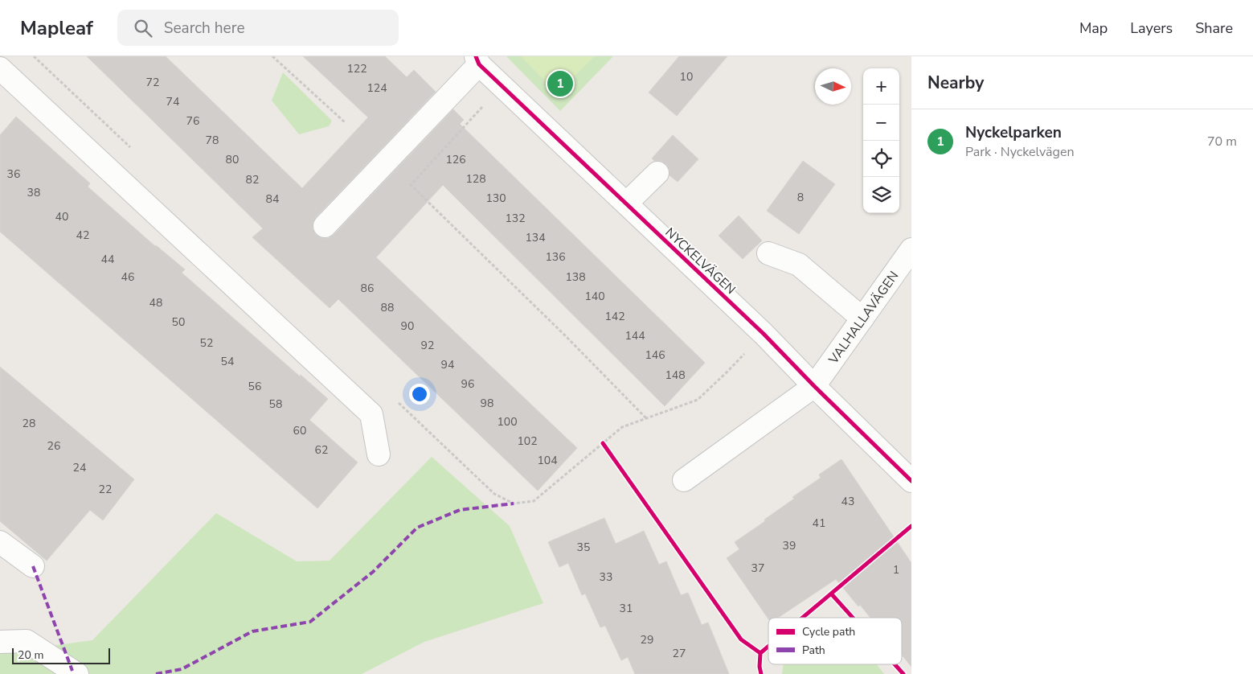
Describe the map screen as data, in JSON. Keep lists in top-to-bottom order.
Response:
{
  "streets": {
    "street": ["NYCKELVÄGEN", "VALHALLAVÄGEN"]
  },
  "crossings": [
    ["NYCKELVÄGEN", "VALHALLAVÄGEN"]
  ],
  "house_numbers": [
    "122",
    "10",
    "72",
    "124",
    "74",
    "76",
    "78",
    "80",
    "126",
    "36",
    "128",
    "82",
    "38",
    "8",
    "130",
    "84",
    "40",
    "132",
    "42",
    "134",
    "136",
    "44",
    "46",
    "138",
    "86",
    "140",
    "48",
    "88",
    "142",
    "50",
    "90",
    "144",
    "52",
    "92",
    "146",
    "54",
    "94",
    "148",
    "96",
    "56",
    "98",
    "58",
    "100",
    "28",
    "60",
    "102",
    "26",
    "62",
    "104",
    "24",
    "22",
    "43",
    "41",
    "39",
    "35",
    "37",
    "1",
    "33",
    "31",
    "29",
    "27"
  ],
  "legend": ["Cycle path", "Path"],
  "scale_bar": "20 m",
  "north": "right",
  "page": {
    "header": "Mapleaf",
    "search": "Search here",
    "nav": ["Map", "Layers", "Share"],
    "heading": "Nearby",
    "map_buttons": ["+", "−"],
    "pins": "1",
    "list": [
      {
        "mark": "1",
        "name": "Nyckelparken",
        "note": "Park · Nyckelvägen",
        "value": "70 m"
      }
    ],
    "scale": "20 m"
  }
}
